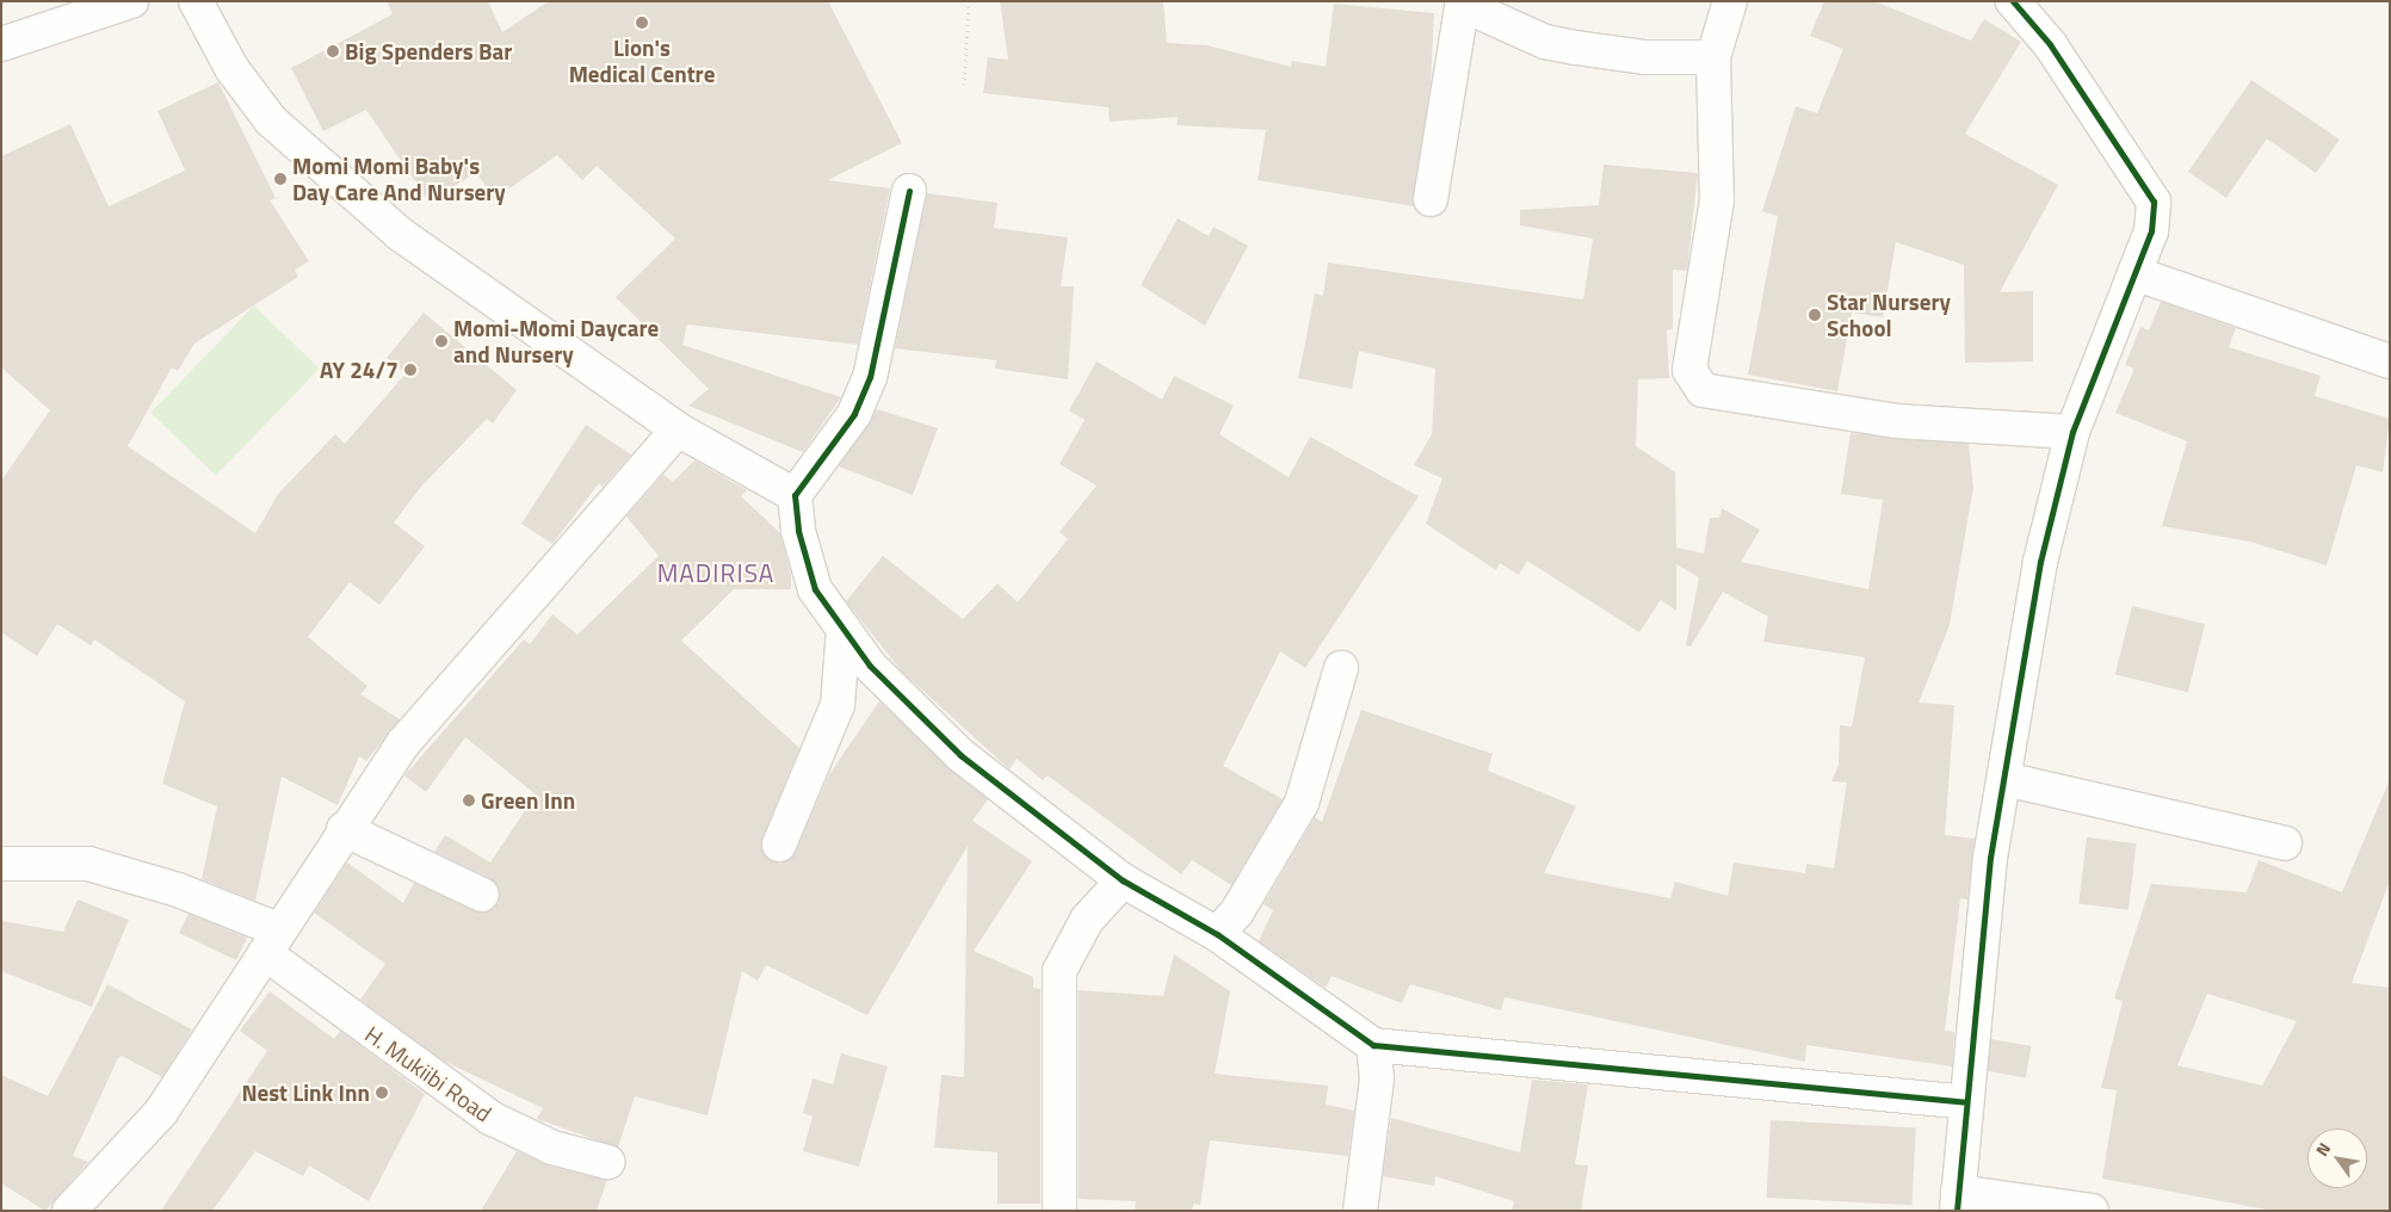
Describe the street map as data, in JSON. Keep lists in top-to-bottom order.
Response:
{
  "streets": {
    "street": ["H. Mukiibi Road"]
  },
  "districts": ["MADIRISA"],
  "places": [
    "Lion's Medical Centre",
    "Big Spenders Bar",
    "Momi Momi Baby's Day Care And Nursery",
    "Star Nursery School",
    "Momi-Momi Daycare and Nursery",
    "AY 24/7",
    "Green Inn",
    "Nest Link Inn"
  ],
  "north": "top left"
}
